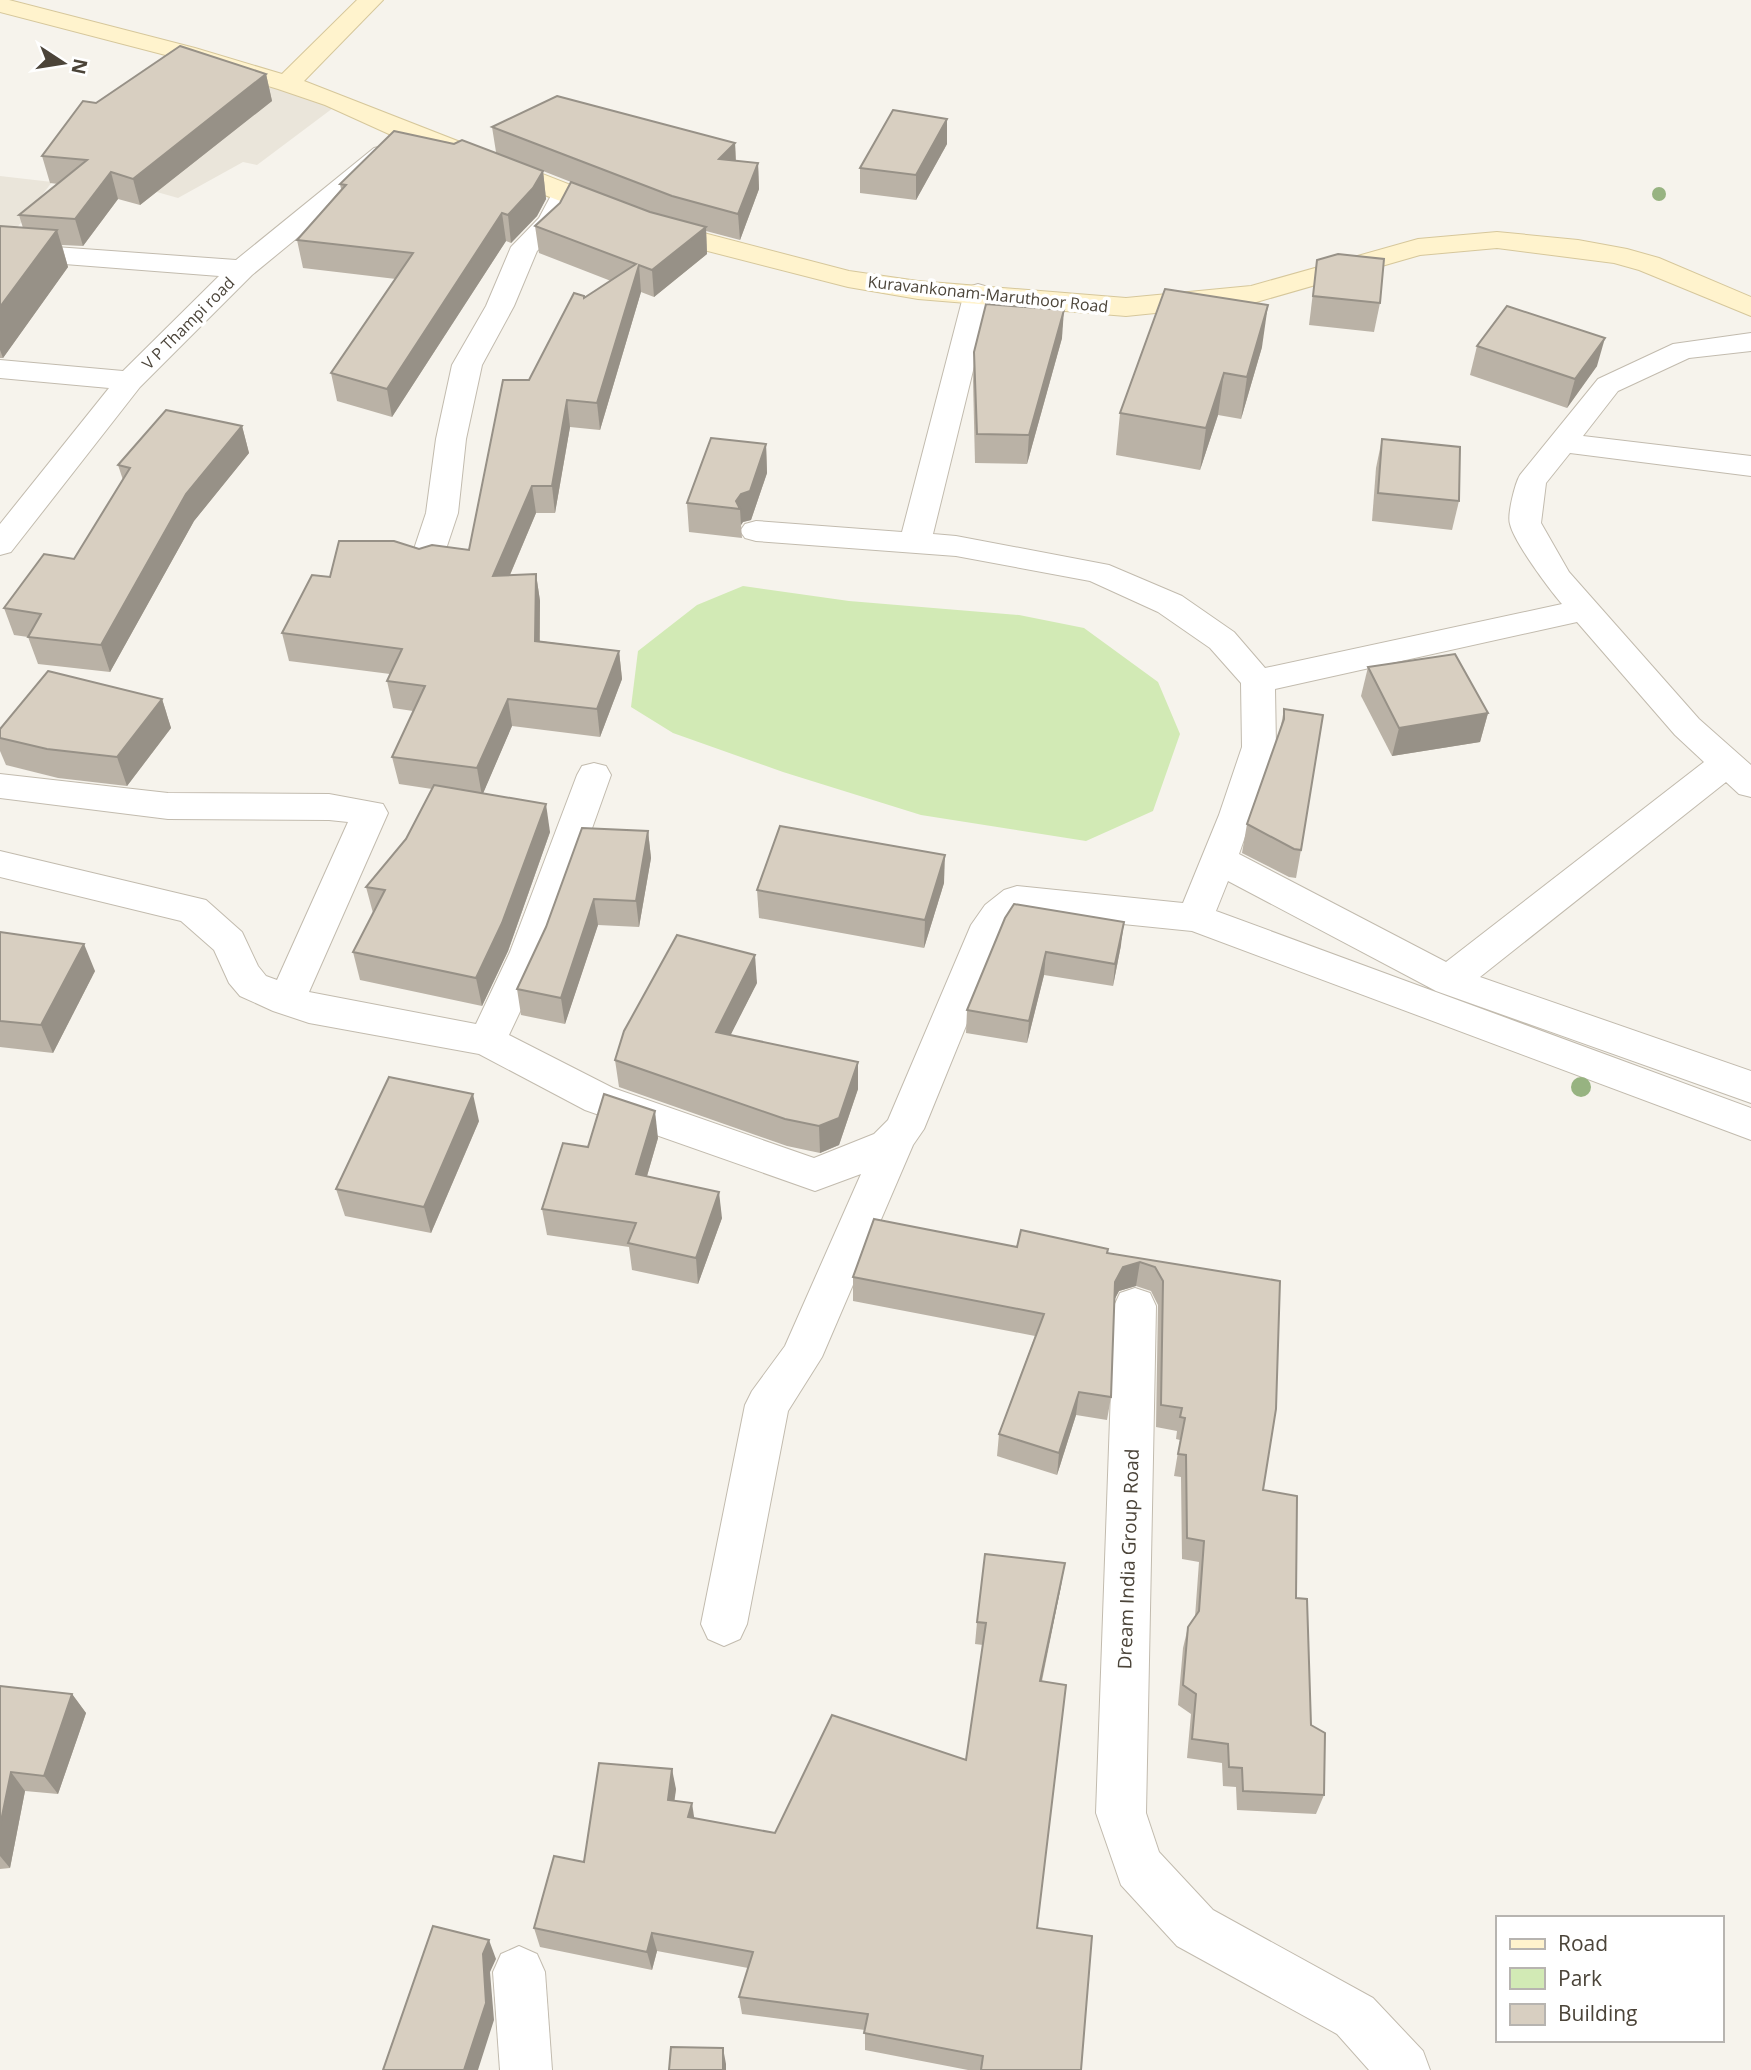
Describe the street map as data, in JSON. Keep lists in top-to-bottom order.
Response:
{
  "streets": {
    "main road": ["Kuravankonam-Maruthoor Road"],
    "street": ["V P Thampi road", "Dream India Group Road"]
  },
  "crossings": [
    ["Kuravankonam-Maruthoor Road", "V P Thampi road"]
  ],
  "legend": ["Road", "Park", "Building"],
  "north": "right"
}
